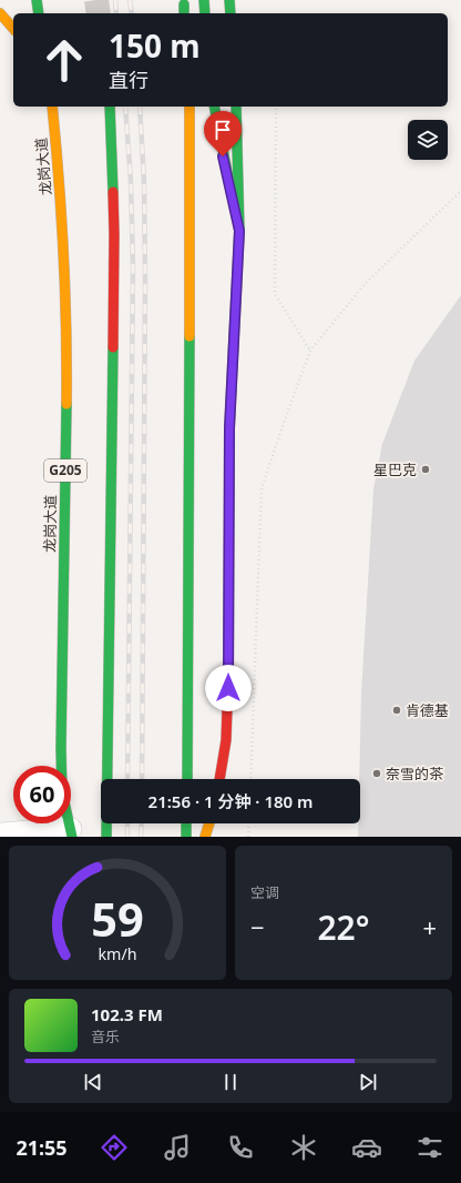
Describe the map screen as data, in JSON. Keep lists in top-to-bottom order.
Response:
{
  "streets": {
    "main road": ["龙岗大道", "G205"]
  },
  "places": ["星巴克", "肯德基", "奈雪的茶"],
  "page": {
    "turn": ["150 m", "直行"],
    "limit": "60",
    "trip": "21:56 · 1 分钟 · 180 m",
    "tile": "空调",
    "heat": ["−", "22°", "+"],
    "song": ["102.3 FM", "音乐"],
    "tabs": "21:55",
    "gauge": ["59", "km/h"]
  }
}
